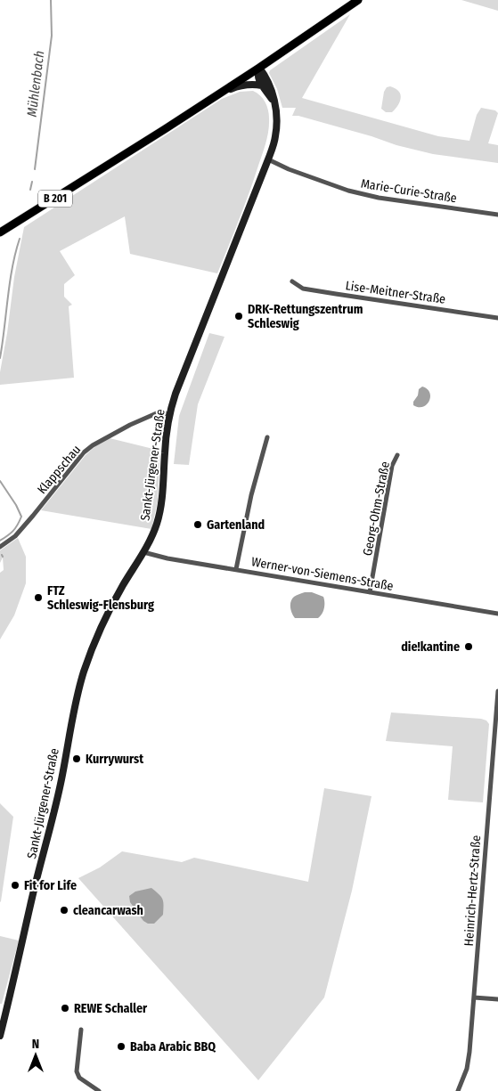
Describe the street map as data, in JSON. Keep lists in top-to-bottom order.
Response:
{
  "streets": {
    "main road": ["B 201"],
    "street": [
      "Marie-Curie-Straße",
      "Lise-Meitner-Straße",
      "Sankt-Jürgener-Straße",
      "Klappschau",
      "Georg-Ohm-Straße",
      "Werner-von-Siemens-Straße",
      "Heinrich-Hertz-Straße"
    ]
  },
  "crossings": [
    ["Marie-Curie-Straße", "Sankt-Jürgener-Straße"],
    ["B 201", "Sankt-Jürgener-Straße"],
    ["Sankt-Jürgener-Straße", "Klappschau"],
    ["Sankt-Jürgener-Straße", "Werner-von-Siemens-Straße"],
    ["Georg-Ohm-Straße", "Werner-von-Siemens-Straße"]
  ],
  "water": ["Mühlenbach"],
  "places": [
    "DRK-Rettungszentrum Schleswig",
    "Gartenland",
    "FTZ Schleswig-Flensburg",
    "die!kantine",
    "Kurrywurst",
    "Fit for Life",
    "cleancarwash",
    "REWE Schaller",
    "Baba Arabic BBQ"
  ],
  "north": "top"
}
